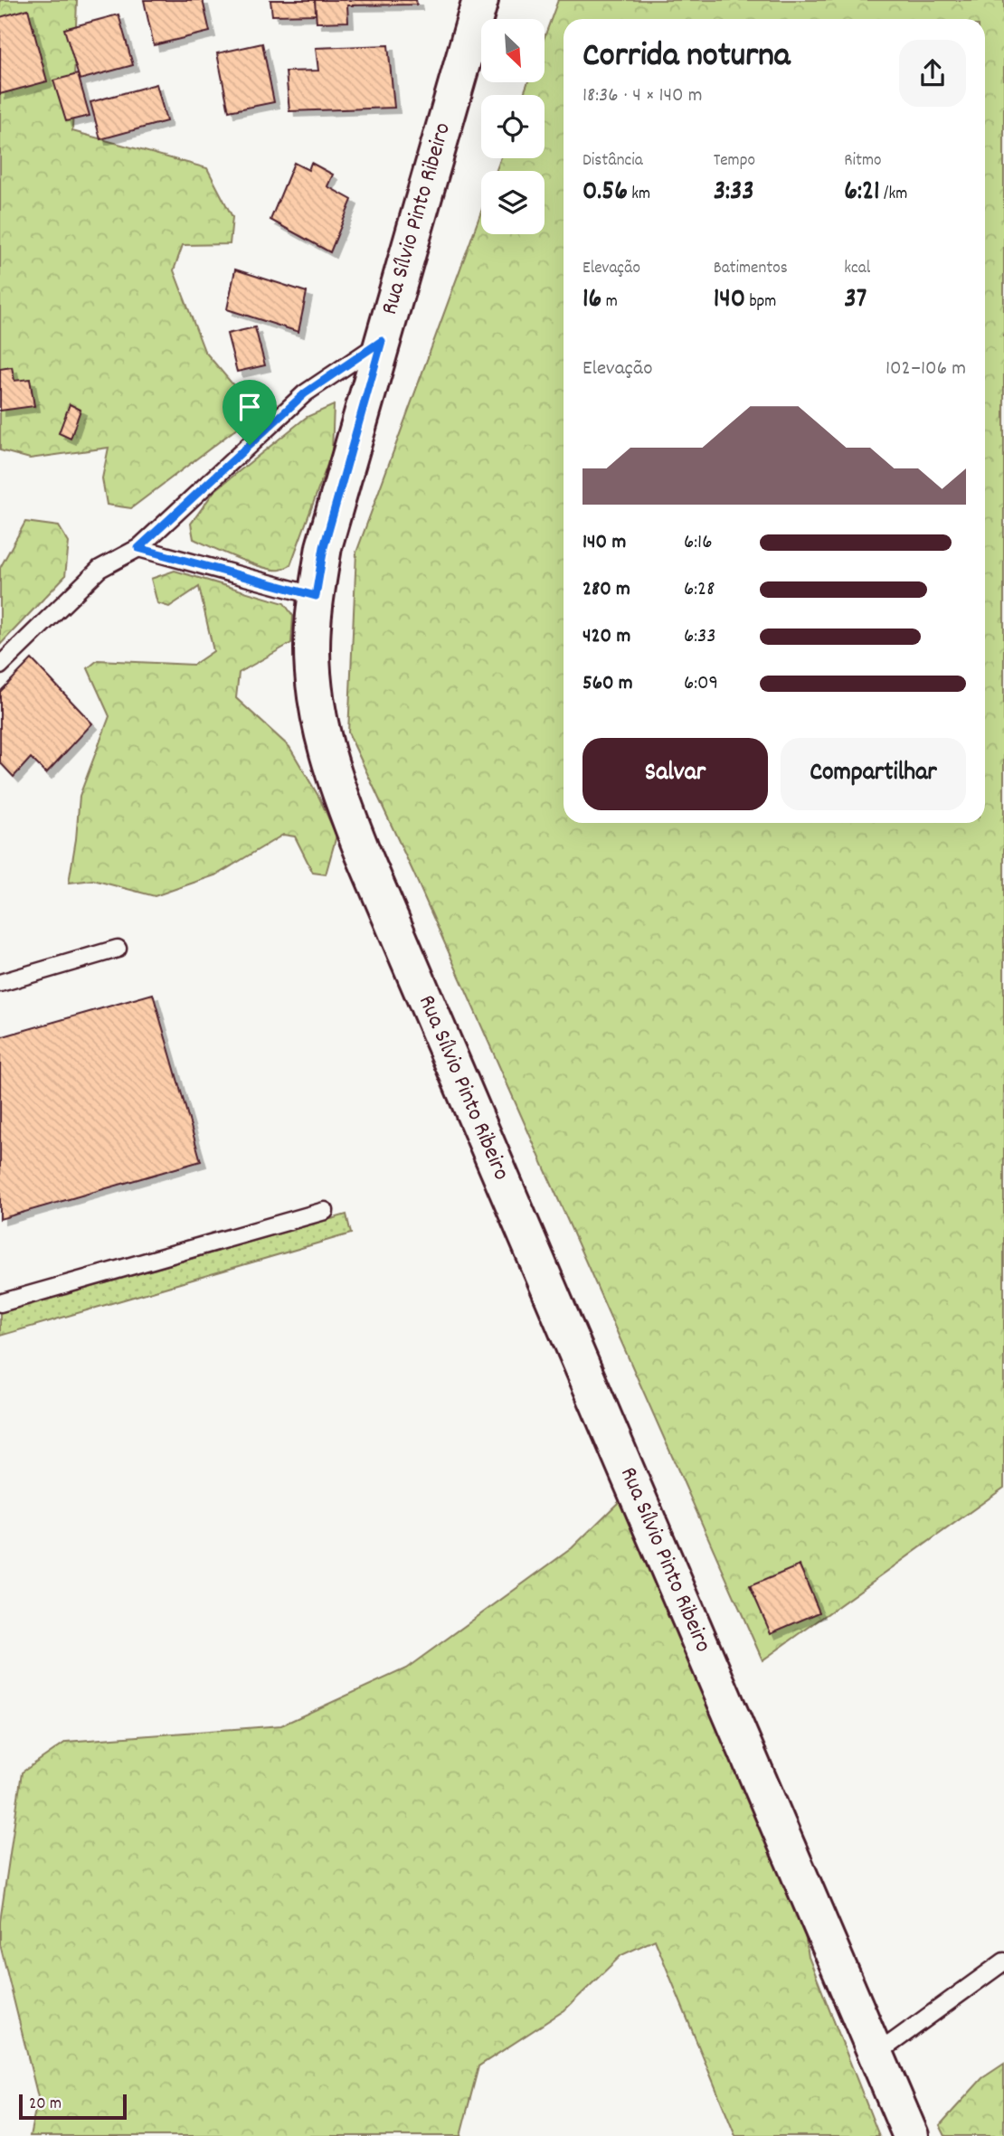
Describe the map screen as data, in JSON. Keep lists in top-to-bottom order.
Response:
{
  "streets": {
    "street": ["Rua Sílvio Pinto Ribeiro"]
  },
  "scale_bar": "20 m",
  "north": "bottom right",
  "page": {
    "heading": ["Corrida noturna", "18:36 · 4 × 140 m"],
    "stats": [
      ["Distância", "0.56 km"],
      ["Tempo", "3:33"],
      ["Ritmo", "6:21 /km"],
      ["Elevação", "16 m"],
      ["Batimentos", "140 bpm"],
      ["kcal", "37"]
    ],
    "chart": ["Elevação", "102–106 m"],
    "list": [
      {
        "name": "140 m",
        "note": "6:16"
      },
      {
        "name": "280 m",
        "note": "6:28"
      },
      {
        "name": "420 m",
        "note": "6:33"
      },
      {
        "name": "560 m",
        "note": "6:09"
      }
    ],
    "buttons": ["Salvar", "Compartilhar"],
    "scale": "20 m"
  }
}
